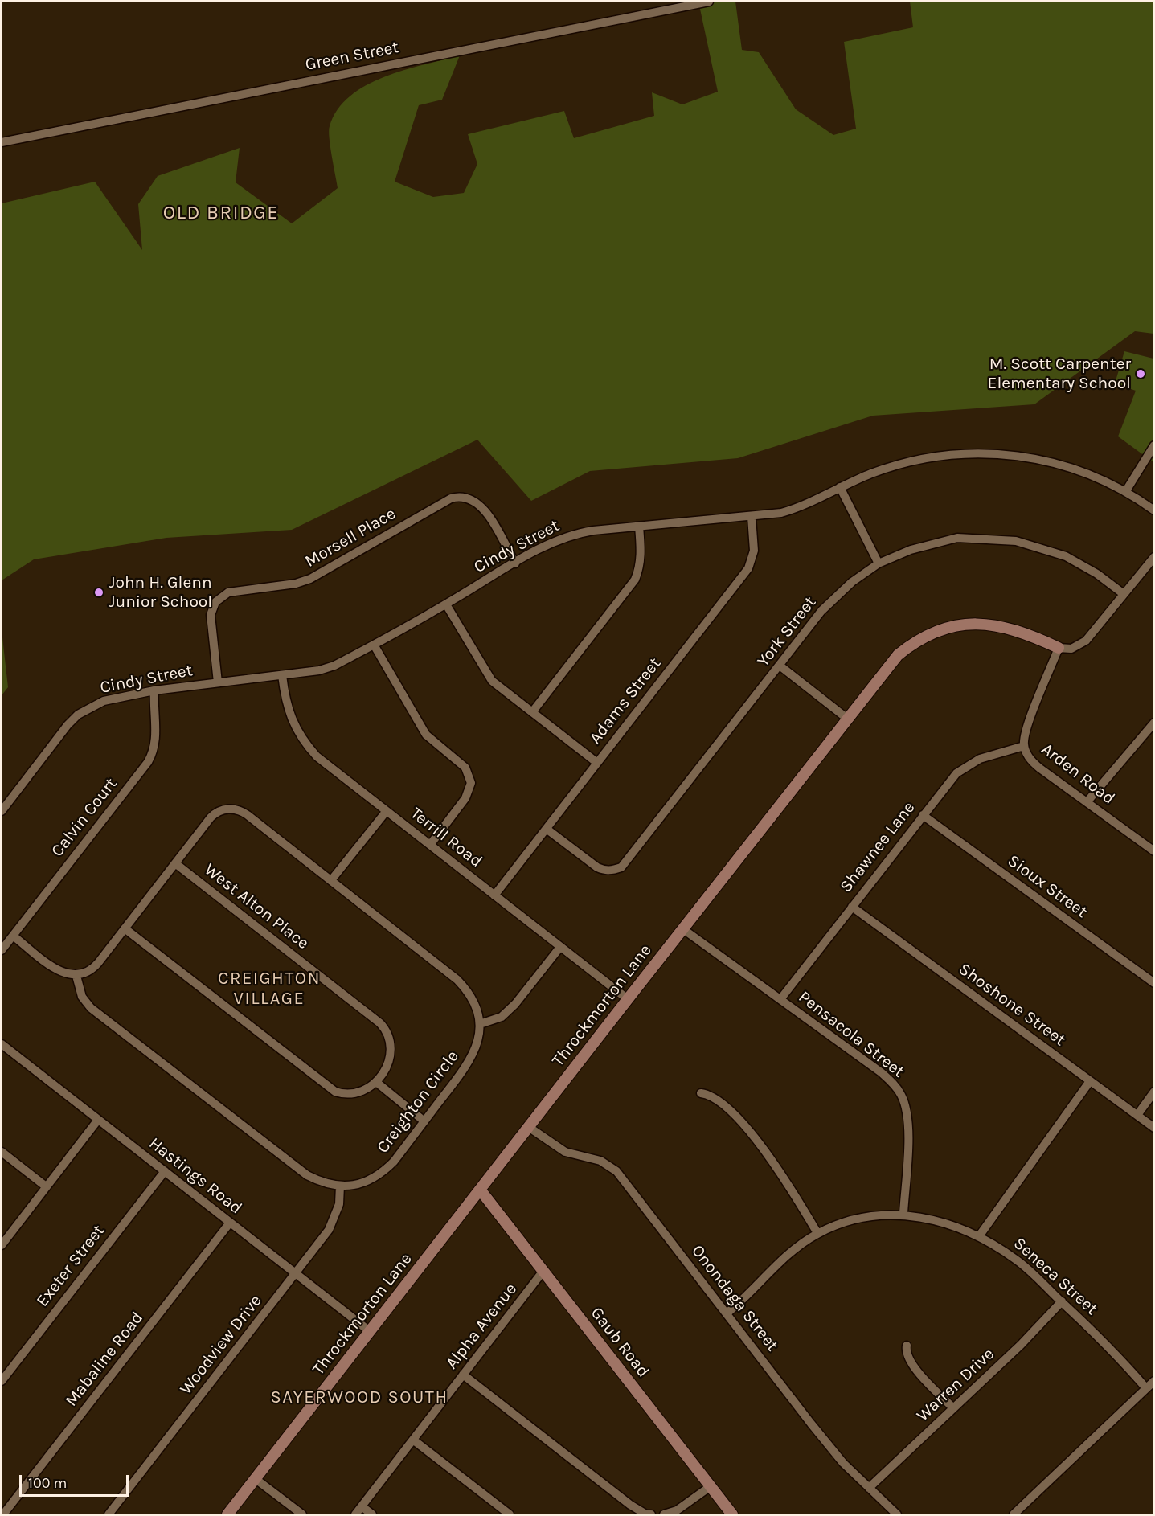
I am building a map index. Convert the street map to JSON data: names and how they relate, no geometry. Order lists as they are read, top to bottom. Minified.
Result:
{"streets":{"street":["Green Street","Morsell Place","Cindy Street","York Street","Adams Street","Arden Road","Calvin Court","Terrill Road","Shawnee Lane","Sioux Street","West Alton Place","Shoshone Street","Throckmorton Lane","Pensacola Street","Creighton Circle","Hastings Road","Exeter Street","Seneca Street","Onondaga Street","Alpha Avenue","Gaub Road","Woodview Drive","Mabaline Road","Warren Drive"]},"crossings":[["Morsell Place","Cindy Street"],["Cindy Street","Adams Street"],["Cindy Street","Calvin Court"],["Cindy Street","Terrill Road"],["York Street","Adams Street"],["Adams Street","Terrill Road"],["Arden Road","Shawnee Lane"],["Arden Road","Throckmorton Lane"],["Terrill Road","Throckmorton Lane"],["Shawnee Lane","Sioux Street"],["Shawnee Lane","Shoshone Street"],["Shawnee Lane","Pensacola Street"],["West Alton Place","Creighton Circle"],["Throckmorton Lane","Pensacola Street"],["Throckmorton Lane","Hastings Road"],["Throckmorton Lane","Onondaga Street"],["Throckmorton Lane","Gaub Road"],["Pensacola Street","Seneca Street"],["Creighton Circle","Woodview Drive"],["Hastings Road","Exeter Street"],["Hastings Road","Woodview Drive"],["Hastings Road","Mabaline Road"],["Seneca Street","Onondaga Street"],["Seneca Street","Warren Drive"],["Onondaga Street","Warren Drive"],["Alpha Avenue","Gaub Road"]],"districts":["OLD BRIDGE","CREIGHTON VILLAGE","SAYERWOOD SOUTH"],"places":["M. Scott Carpenter Elementary School","John H. Glenn Junior School"],"scale_bar":"100 m"}
